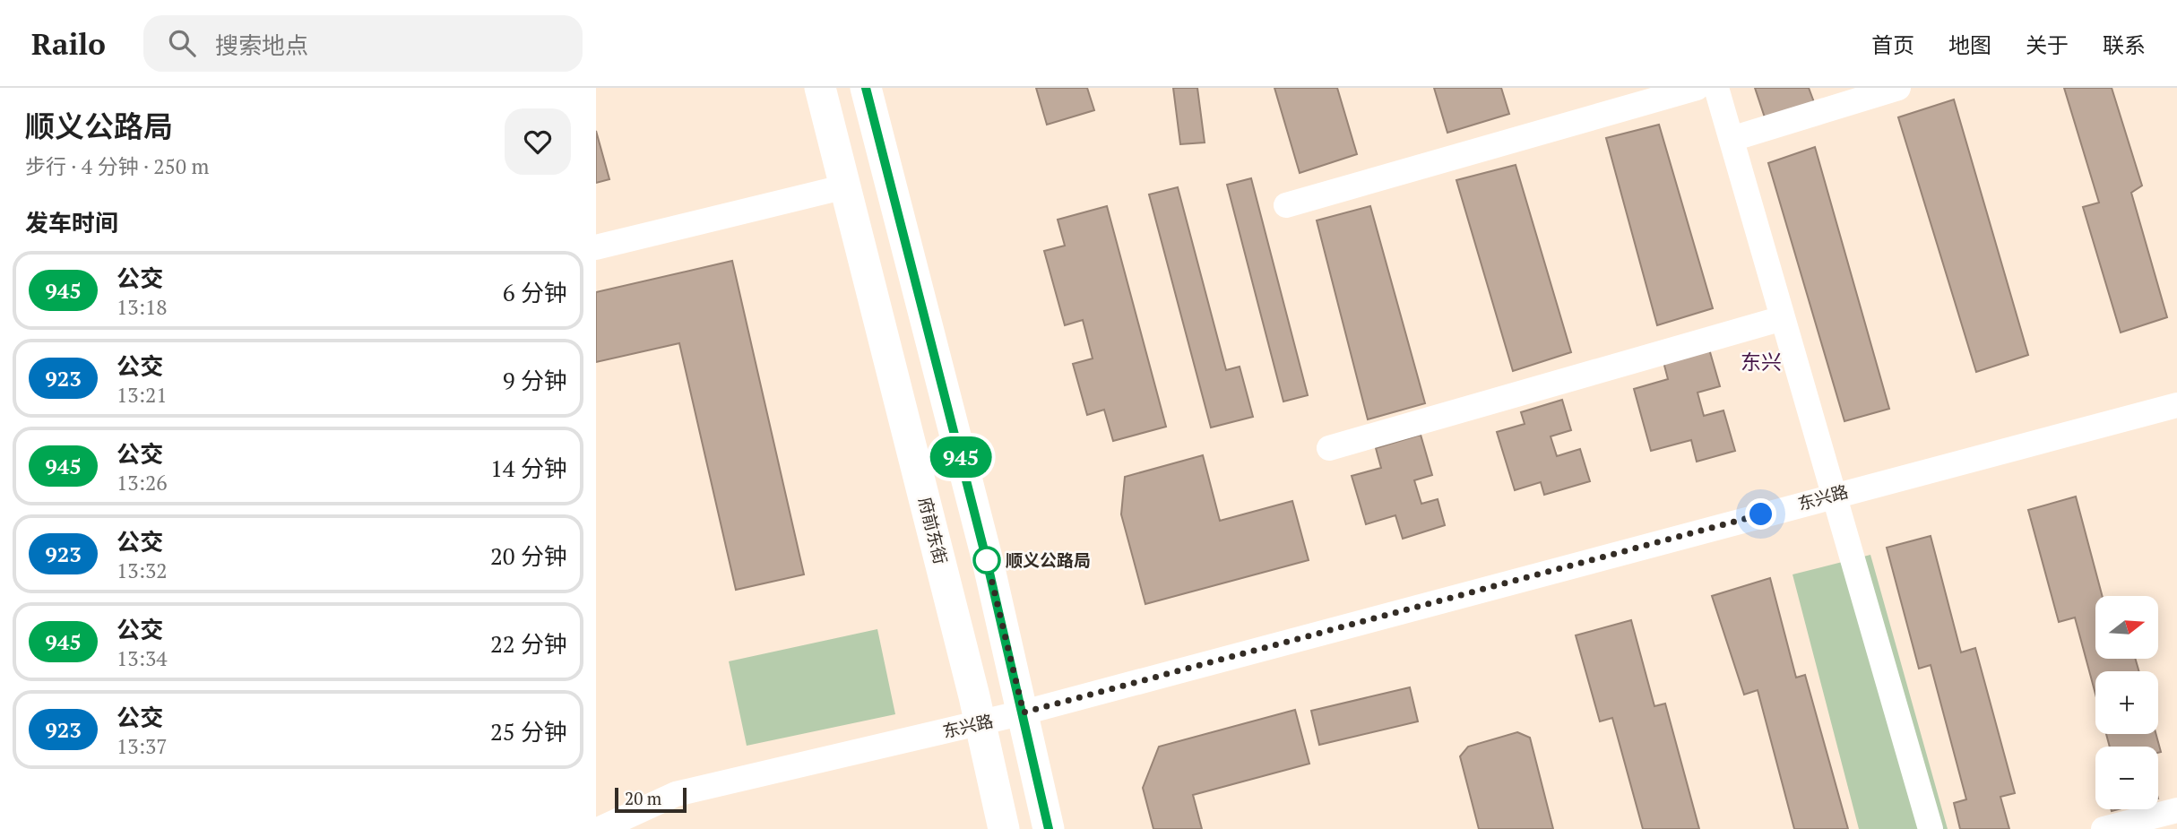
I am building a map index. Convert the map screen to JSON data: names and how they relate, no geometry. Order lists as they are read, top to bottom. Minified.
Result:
{"streets":{"main road":["府前东街"],"street":["东兴路"]},"crossings":[["东兴路","府前东街"]],"districts":["东兴"],"places":["顺义公路局"],"lines":["bus line 945"],"scale_bar":"20 m","north":"right","page":{"header":"Railo","search":"搜索地点","nav":["首页","地图","关于","联系"],"heading":[["顺义公路局","步行 · 4 分钟 · 250 m"],"发车时间"],"on_map":"945","list":[{"mark":"945","name":"公交","note":"13:18","value":"6 分钟"},{"mark":"923","name":"公交","note":"13:21","value":"9 分钟"},{"mark":"945","name":"公交","note":"13:26","value":"14 分钟"},{"mark":"923","name":"公交","note":"13:32","value":"20 分钟"},{"mark":"945","name":"公交","note":"13:34","value":"22 分钟"},{"mark":"923","name":"公交","note":"13:37","value":"25 分钟"}],"map_buttons":["+","−"],"scale":"20 m"}}
